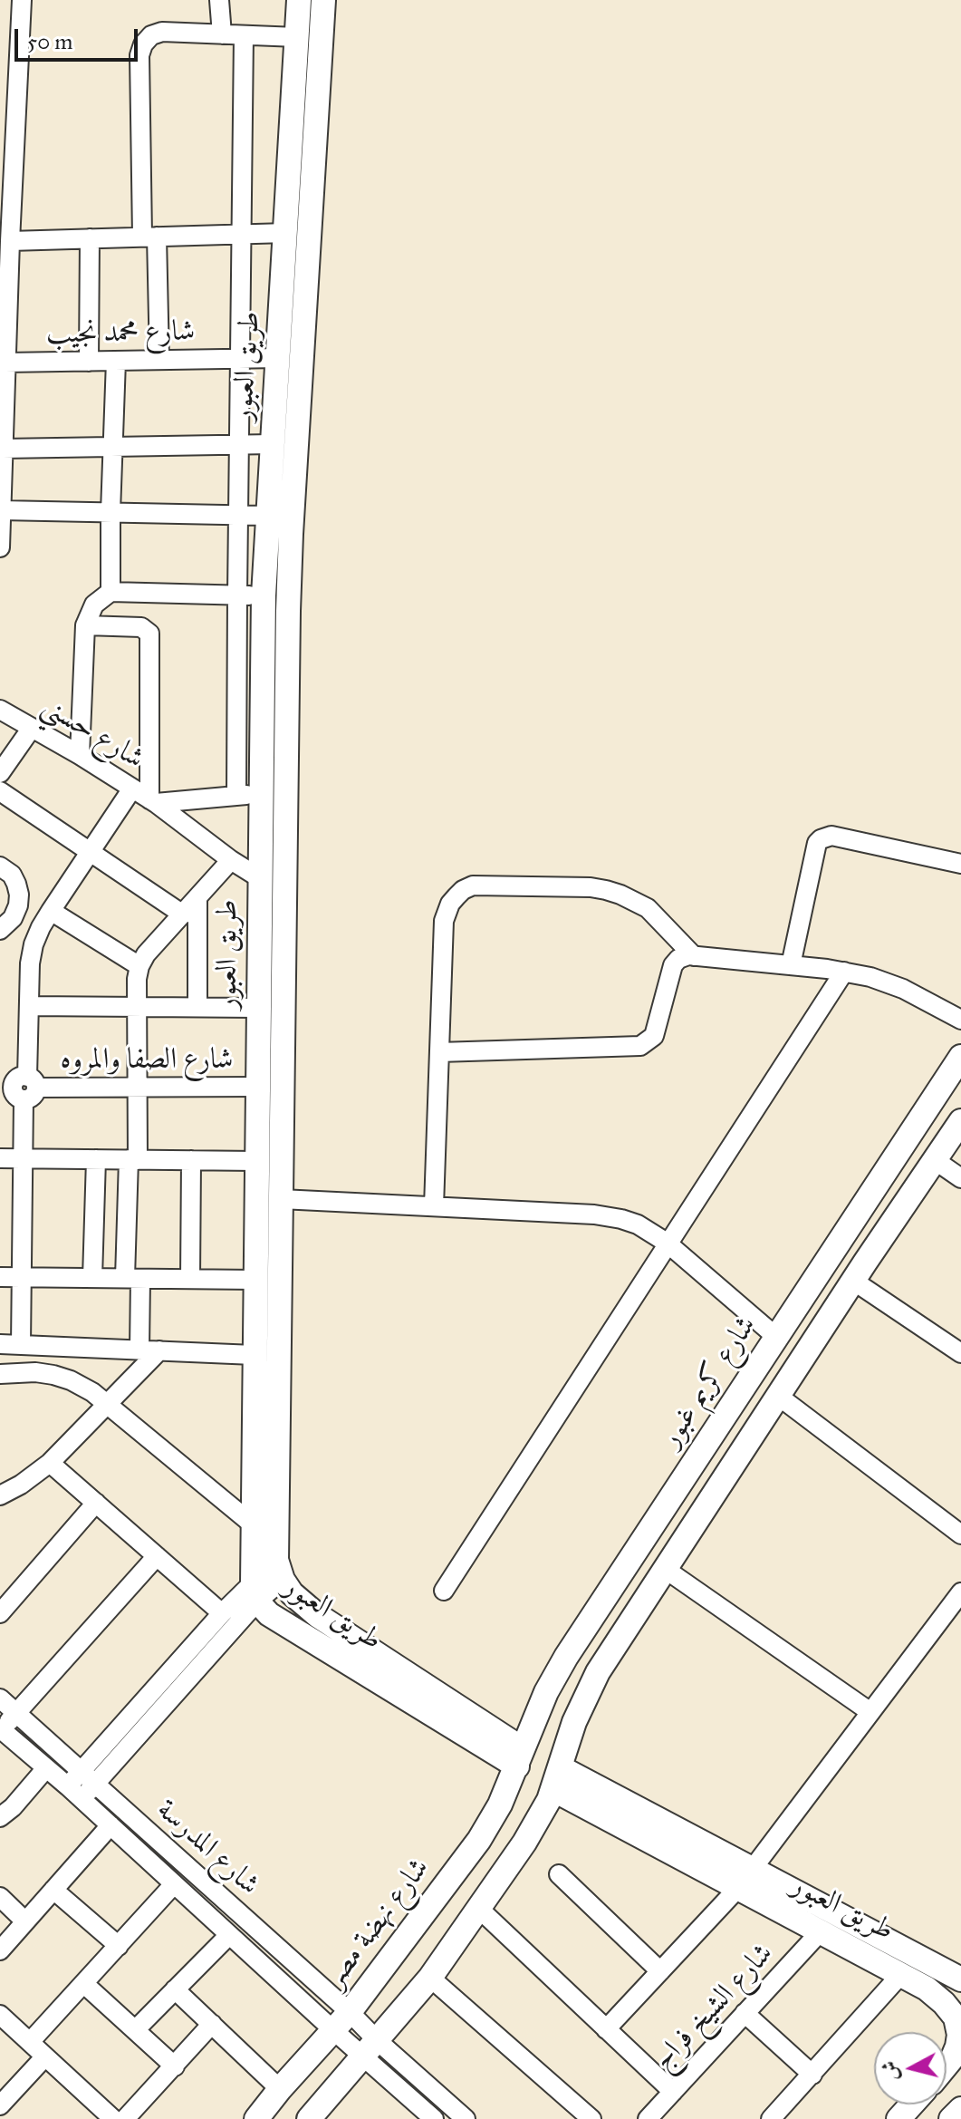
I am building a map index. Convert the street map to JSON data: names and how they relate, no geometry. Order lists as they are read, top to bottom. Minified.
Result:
{"streets":{"street":["شارع محمد نجيب","طريق العبور","شارع حسني","شارع الصفا والمروه","شارع كريم غبور","شارع المدرسة","شارع نهضة مصر","شارع الشيخ فراج"]},"crossings":[["شارع محمد نجيب","طريق العبور"],["طريق العبور","شارع حسني"],["طريق العبور","شارع الصفا والمروه"],["طريق العبور","شارع كريم غبور"],["طريق العبور","شارع نهضة مصر"],["طريق العبور","شارع الشيخ فراج"],["شارع كريم غبور","شارع نهضة مصر"],["شارع المدرسة","شارع نهضة مصر"]],"scale_bar":"50 m","north":"left"}
